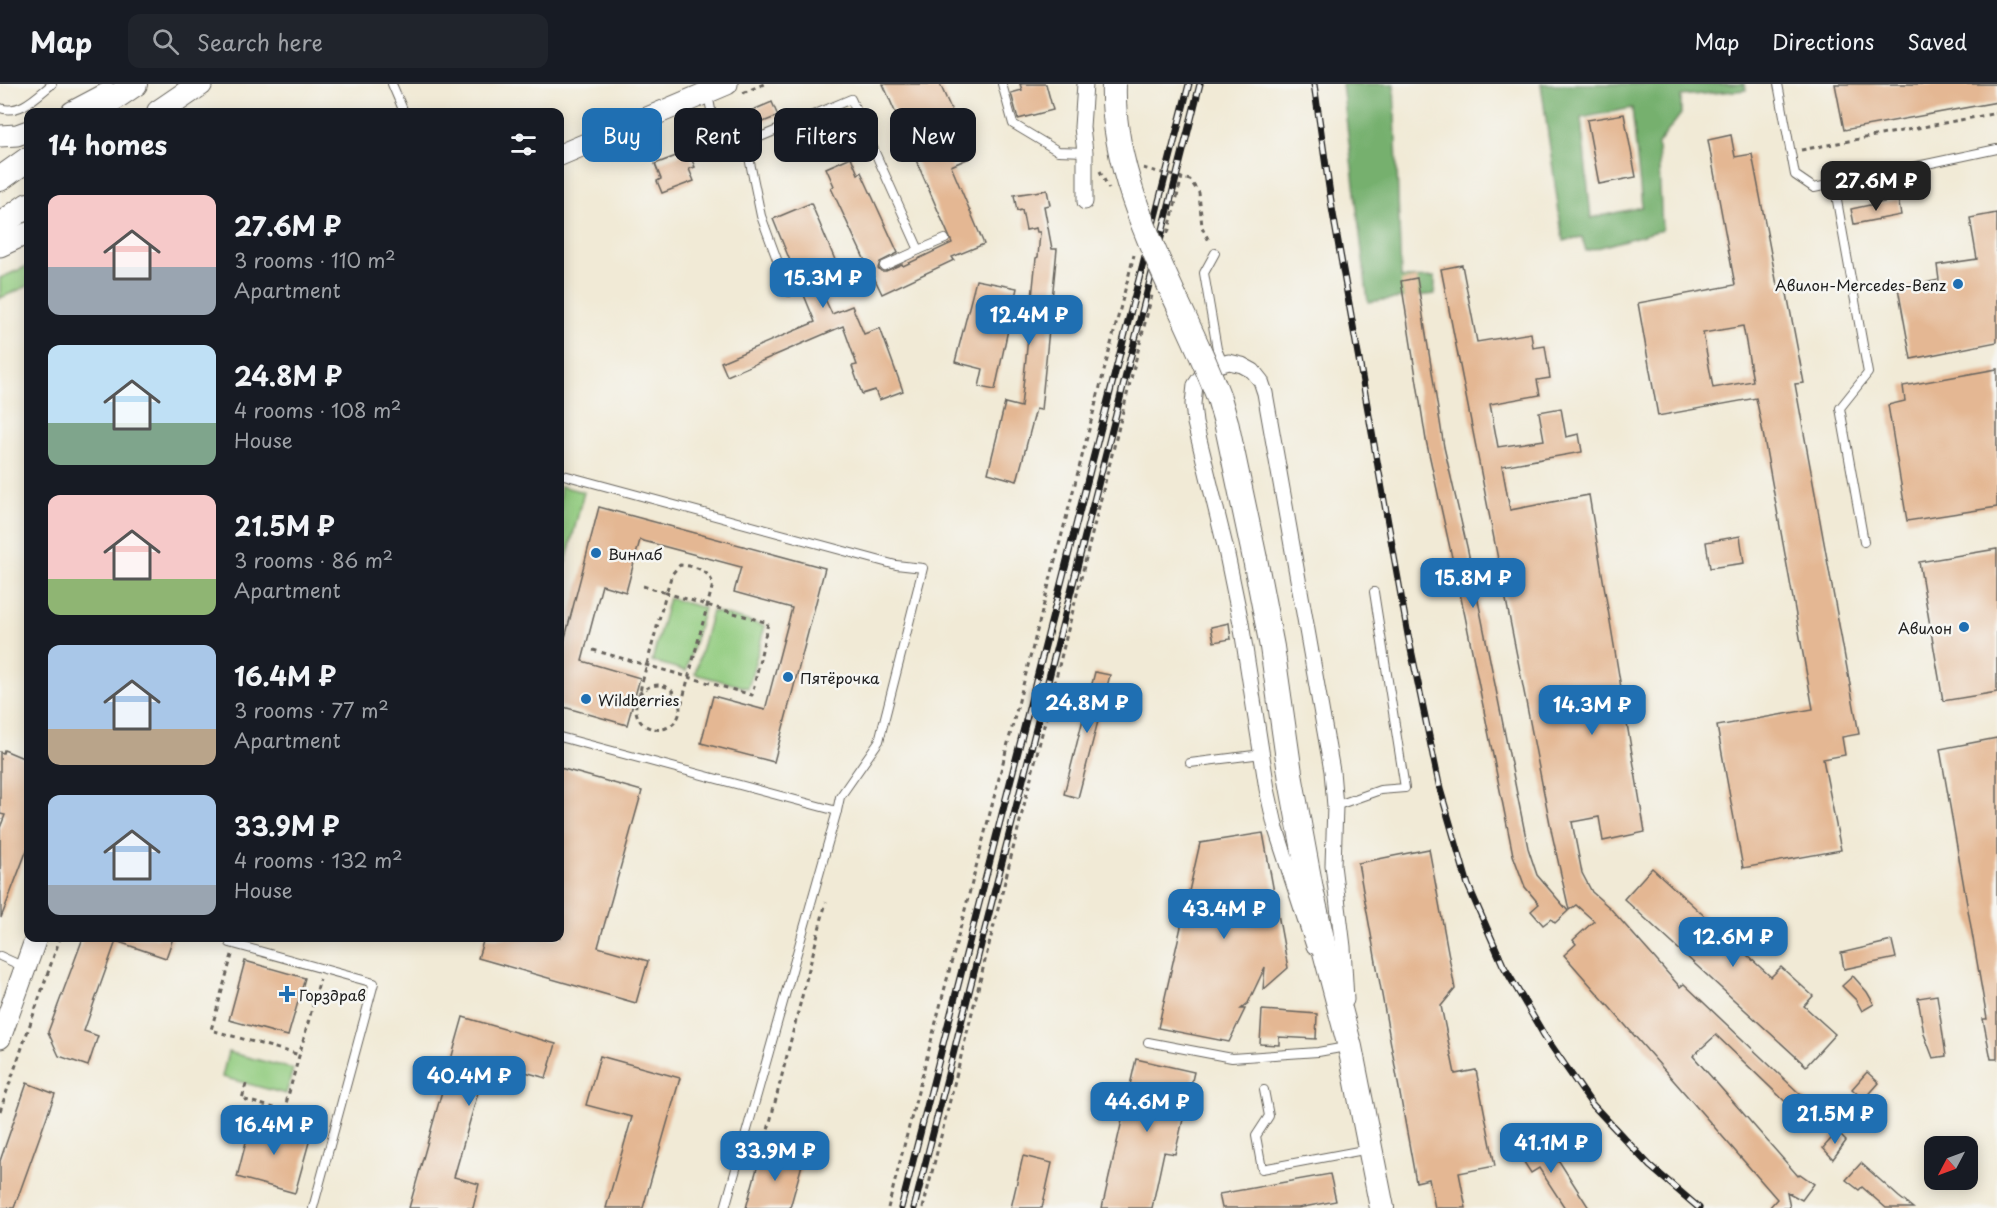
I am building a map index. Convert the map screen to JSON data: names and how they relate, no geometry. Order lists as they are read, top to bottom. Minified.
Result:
{"places":{"other":["Авилон-Mercedes-Benz","Винлаб","Авилон","Пятёрочка","Wildberries"],"health":["Горздрав"]},"north":"bottom left","page":{"header":"Map","search":"Search here","nav":["Map","Directions","Saved"],"chip":["Buy","Rent","Filters","New"],"heading":"14 homes","price":["27.6M ₽","15.3M ₽","12.4M ₽","15.8M ₽","24.8M ₽","14.3M ₽","43.4M ₽","12.6M ₽","40.4M ₽","44.6M ₽","21.5M ₽","16.4M ₽","41.1M ₽","33.9M ₽"],"list":[{"name":"27.6M ₽","note":"3 rooms · 110 m² · Apartment"},{"name":"24.8M ₽","note":"4 rooms · 108 m² · House"},{"name":"21.5M ₽","note":"3 rooms · 86 m² · Apartment"},{"name":"16.4M ₽","note":"3 rooms · 77 m² · Apartment"},{"name":"33.9M ₽","note":"4 rooms · 132 m² · House"}]}}
